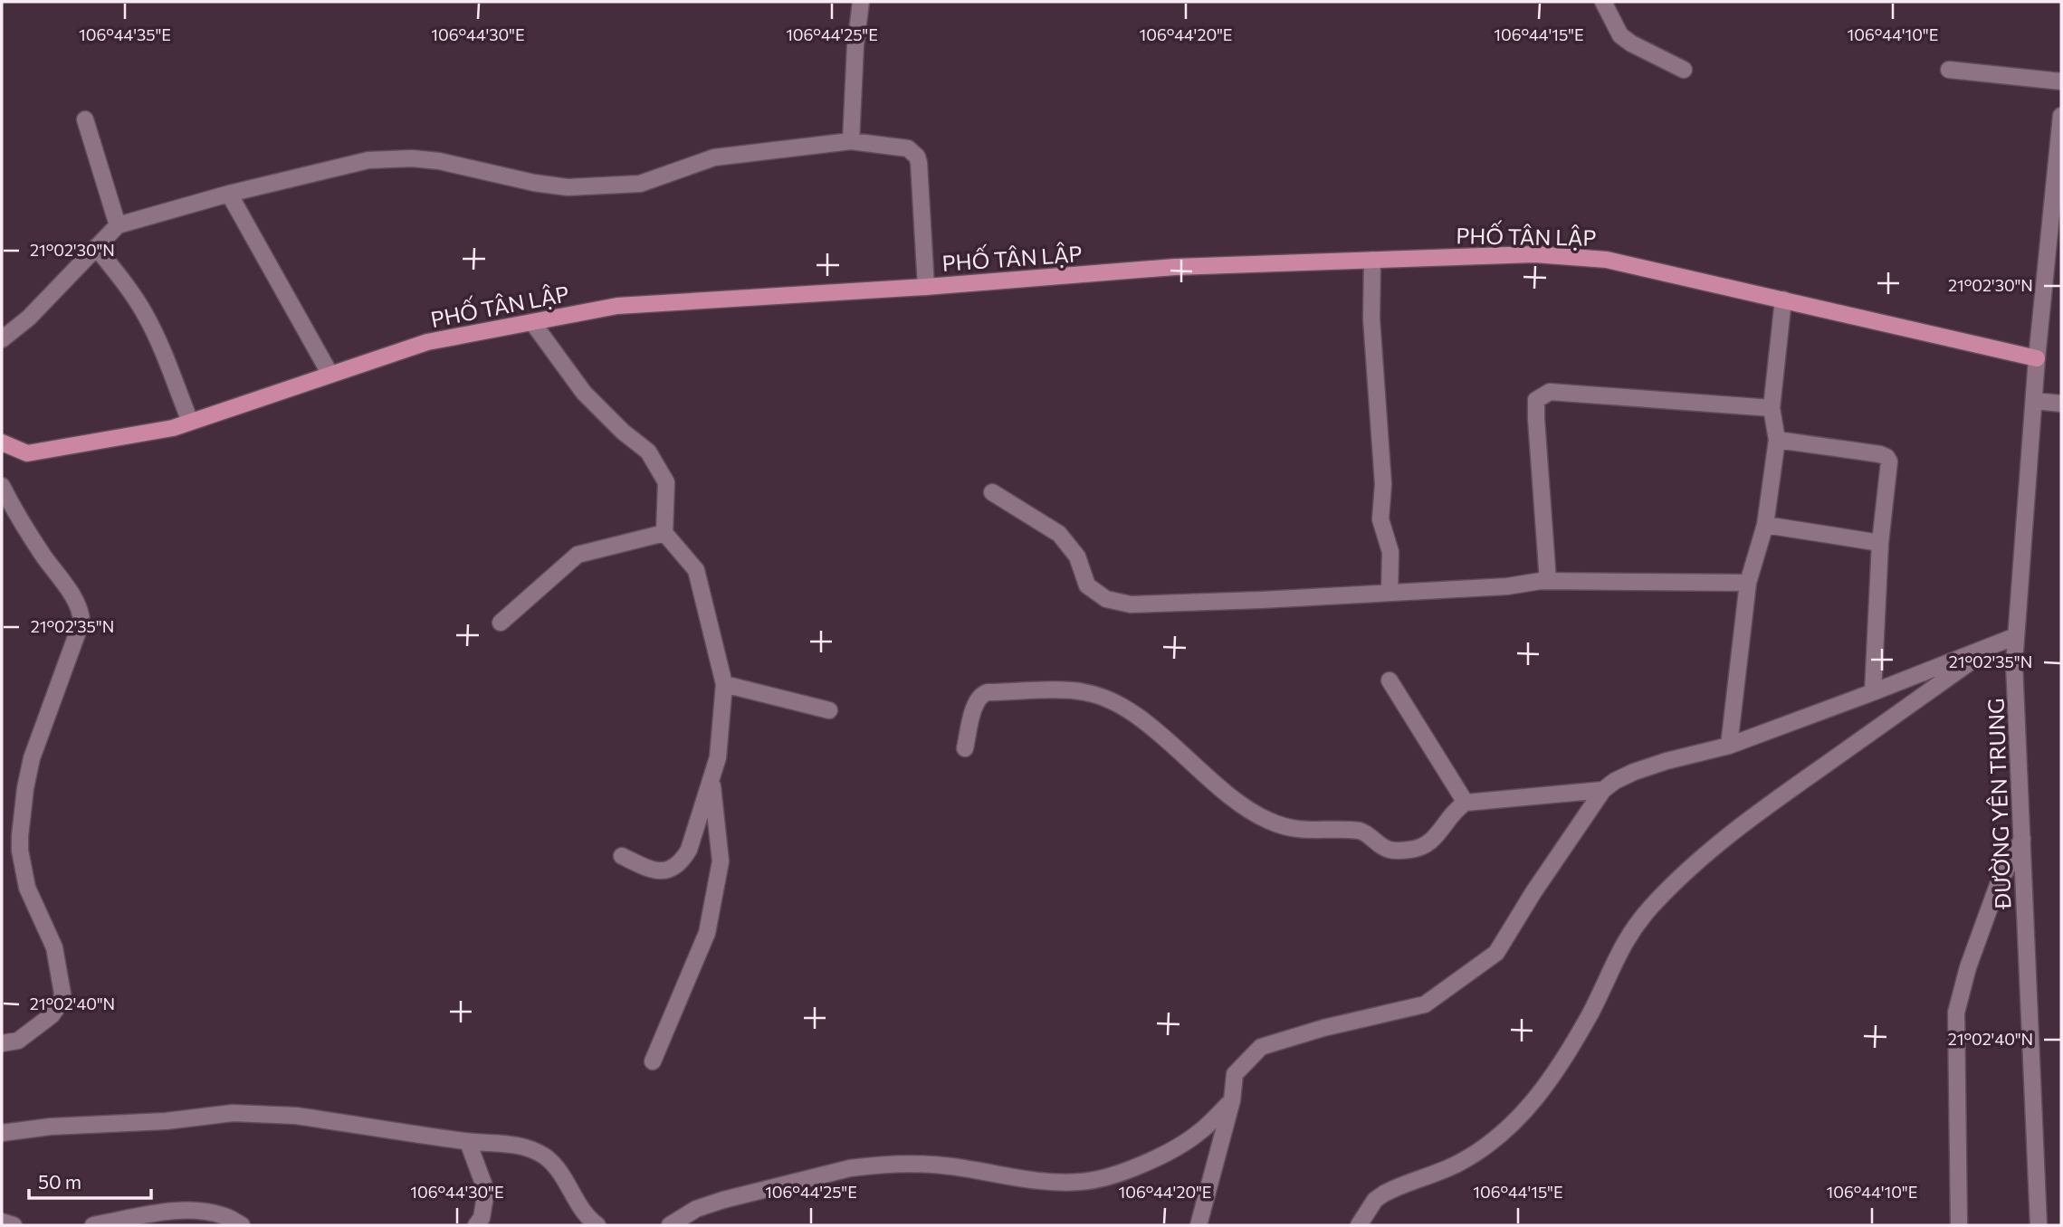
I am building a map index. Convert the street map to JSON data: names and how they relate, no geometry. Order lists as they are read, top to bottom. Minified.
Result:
{"streets":{"main road":["PHỐ TÂN LẬP"],"street":["ĐƯỜNG YÊN TRUNG"]},"crossings":[["PHỐ TÂN LẬP","ĐƯỜNG YÊN TRUNG"]],"scale_bar":"50 m","coordinates":["106°44'35\"E","106°44'30\"E","106°44'25\"E","106°44'20\"E","106°44'15\"E","106°44'10\"E","21°02'30\"N","21°02'35\"N","21°02'40\"N"]}
